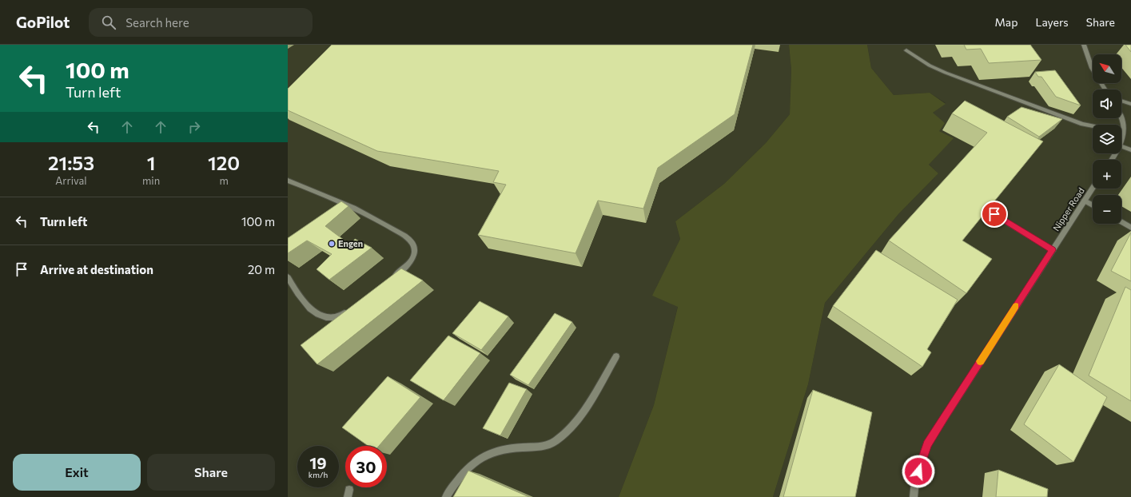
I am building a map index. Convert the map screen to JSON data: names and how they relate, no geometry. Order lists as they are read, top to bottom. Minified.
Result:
{"streets":{"street":["Nipper Road"]},"places":["Engen"],"north":"top left","page":{"header":"GoPilot","search":"Search here","nav":["Map","Layers","Share"],"turn":["100 m","Turn left"],"map_buttons":["+","−"],"eta":["21:53","Arrival","1","min","120","m"],"list":[{"name":"Turn left","value":"100 m"},{"name":"Arrive at destination","value":"20 m"}],"speed":"19 km/h","limit":"30","buttons":["Exit","Share"]}}
